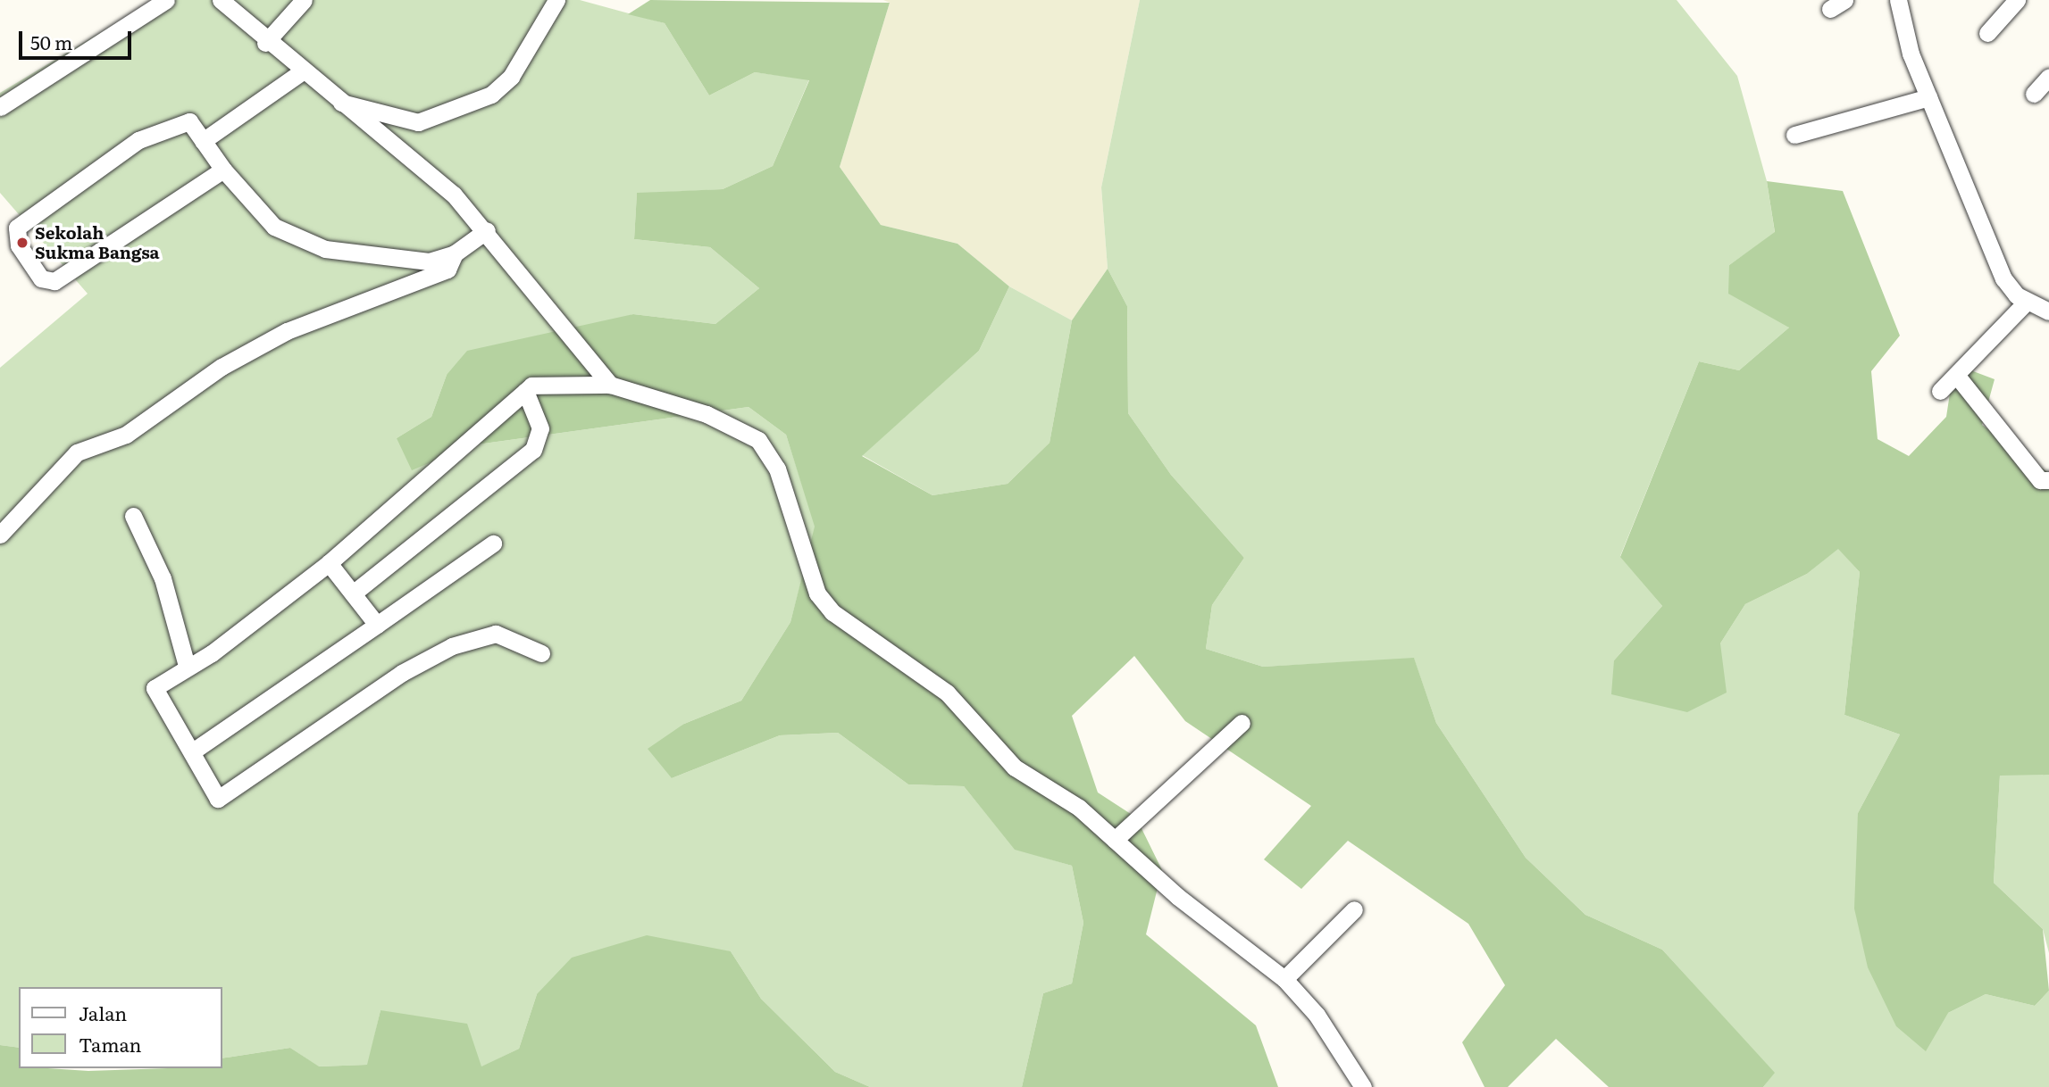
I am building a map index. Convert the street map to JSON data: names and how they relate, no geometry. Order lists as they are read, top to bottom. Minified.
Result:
{"places":["Sekolah Sukma Bangsa"],"legend":["Jalan","Taman"],"scale_bar":"50 m"}
